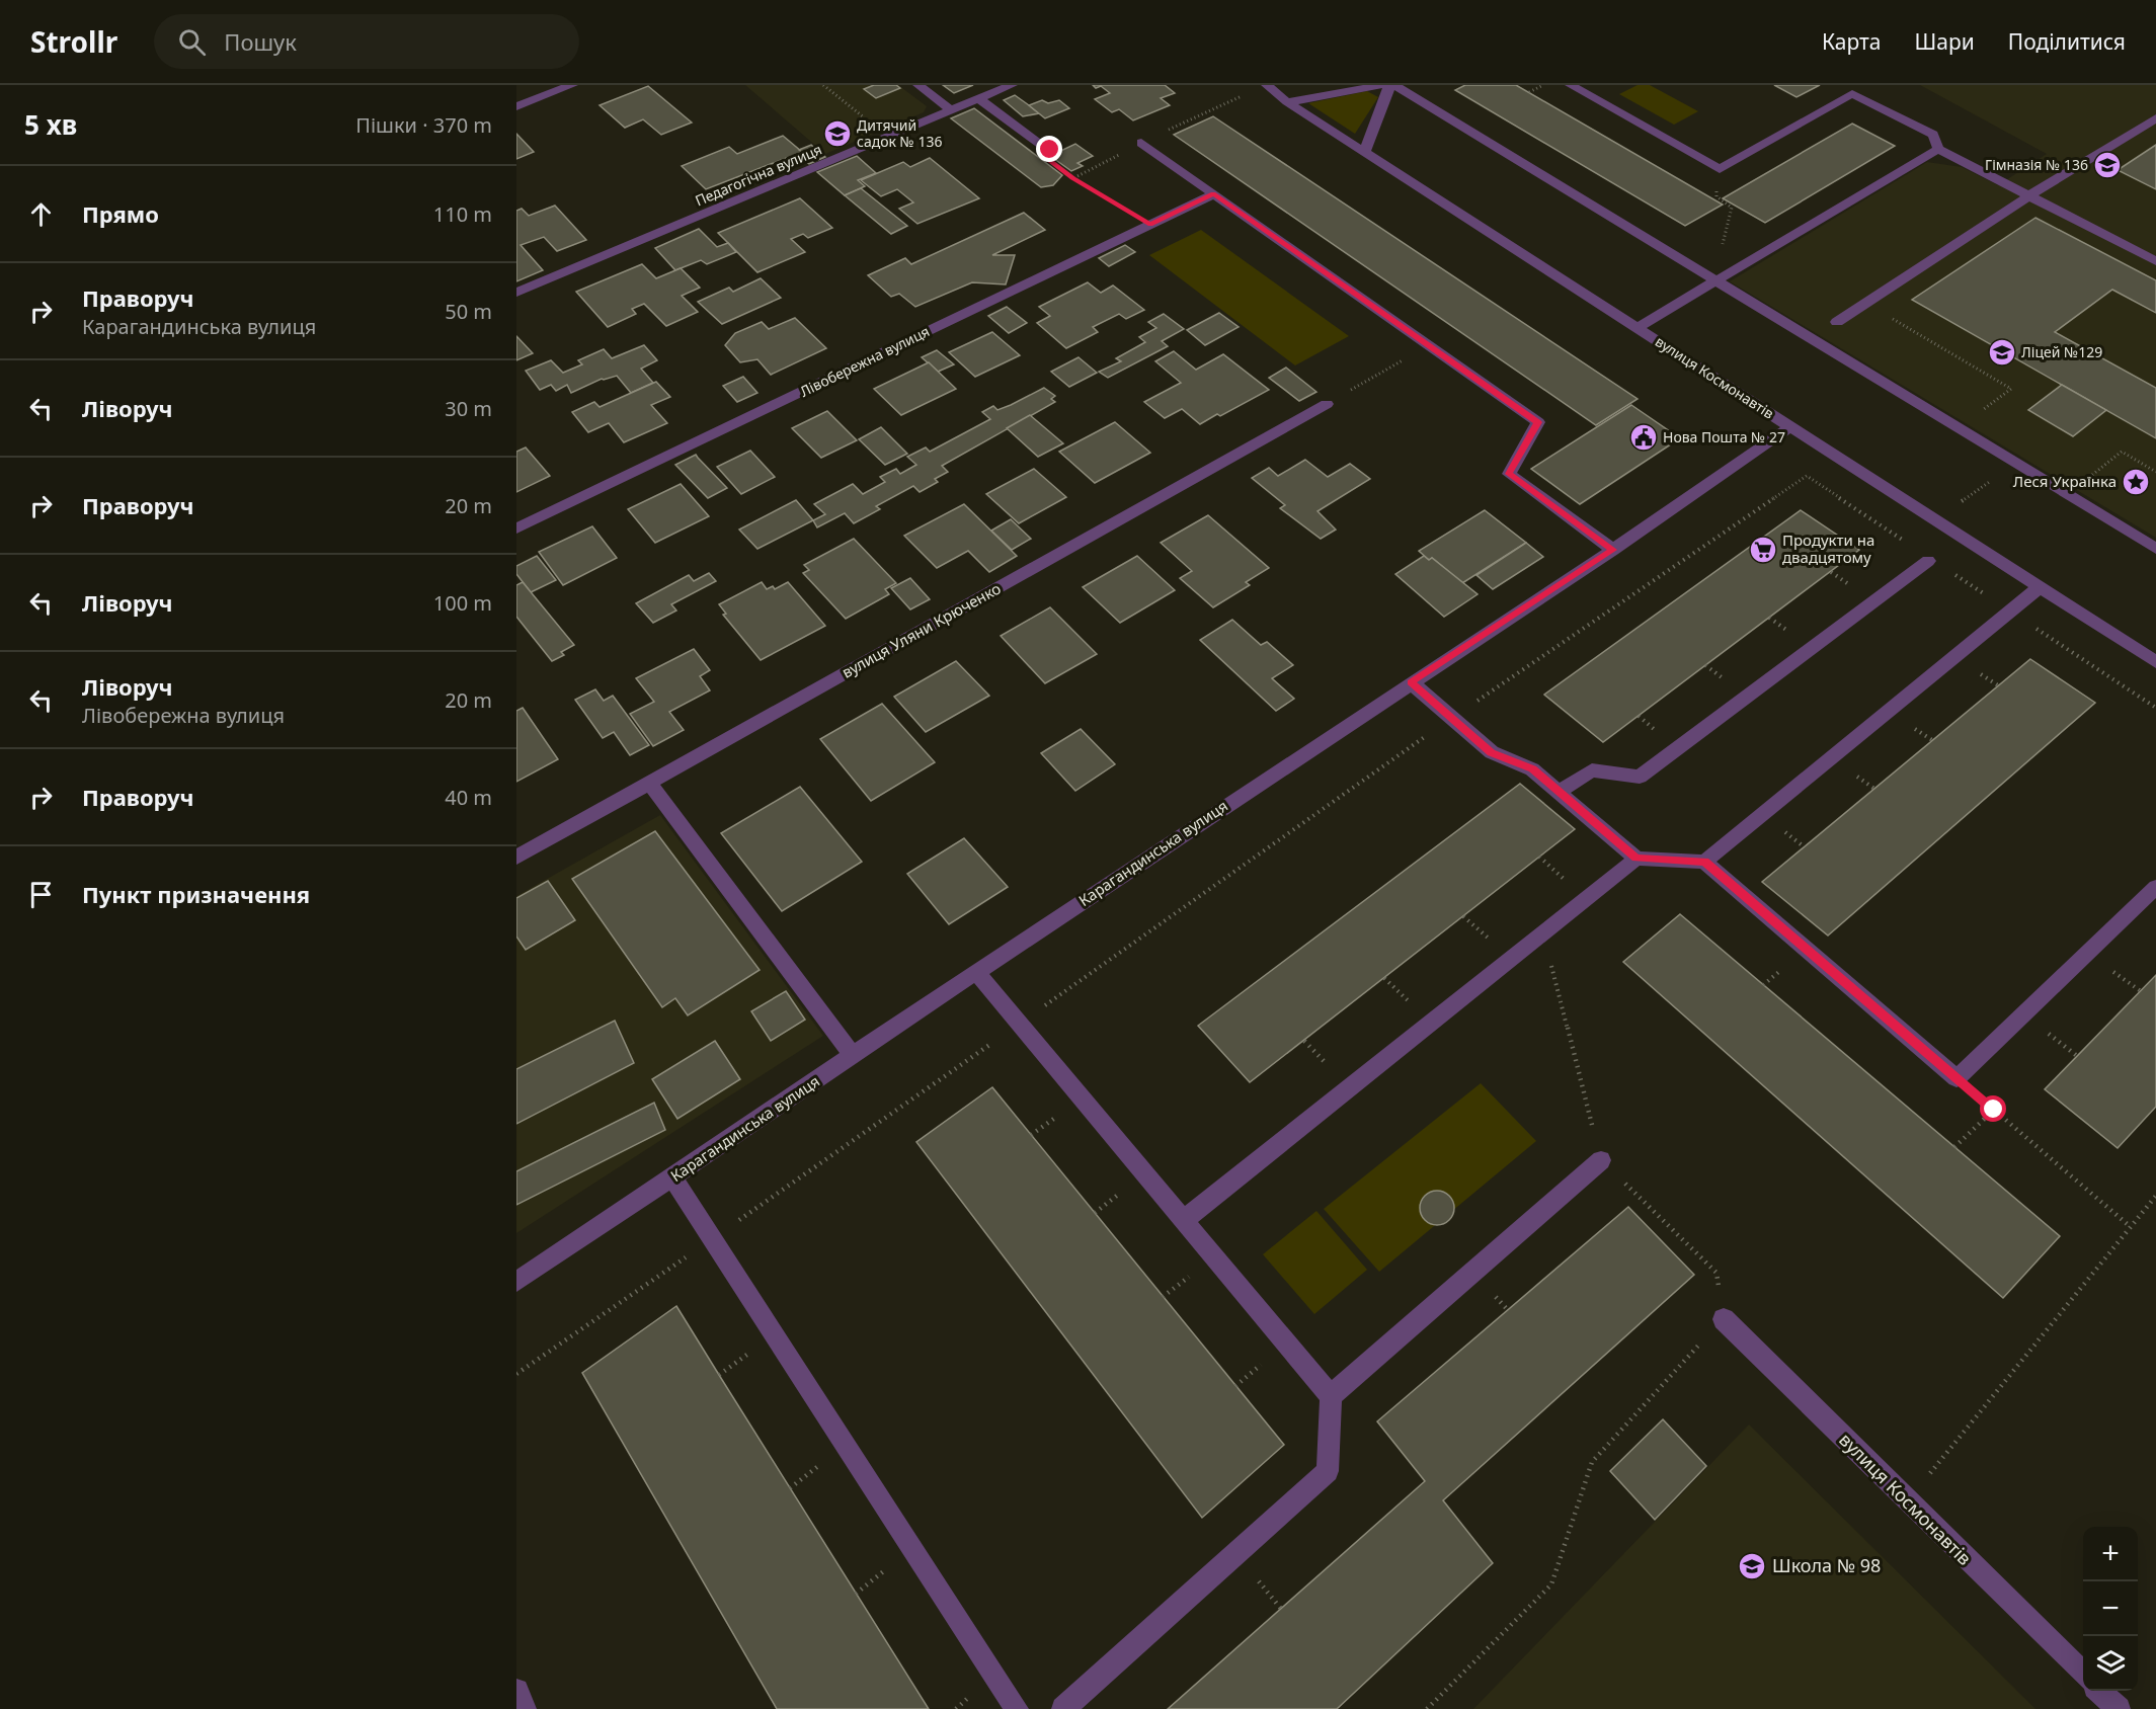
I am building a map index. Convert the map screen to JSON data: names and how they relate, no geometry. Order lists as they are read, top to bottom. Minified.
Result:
{"streets":{"street":["Педагогічна вулиця","Лівобережна вулиця","вулиця Космонавтів","вулиця Уляни Крюченко","Карагандинська вулиця"]},"crossings":[["вулиця Космонавтів","Карагандинська вулиця"]],"places":{"school or university":["Дитячий садок № 136","Гімназія № 136","Ліцей №129","Школа № 98"],"public building":["Нова Пошта № 27"],"place":["Леся Українка"],"supermarket":["Продукти на двадцятому"]},"page":{"header":"Strollr","search":"Пошук","nav":["Карта","Шари","Поділитися"],"heading":["5 хв","Пішки · 370 m"],"list":[["Прямо","110 m"],["Праворуч","Карагандинська вулиця","50 m"],["Ліворуч","30 m"],["Праворуч","20 m"],["Ліворуч","100 m"],["Ліворуч","Лівобережна вулиця","20 m"],["Праворуч","40 m"],"Пункт призначення"],"map_buttons":["+","−"]}}
